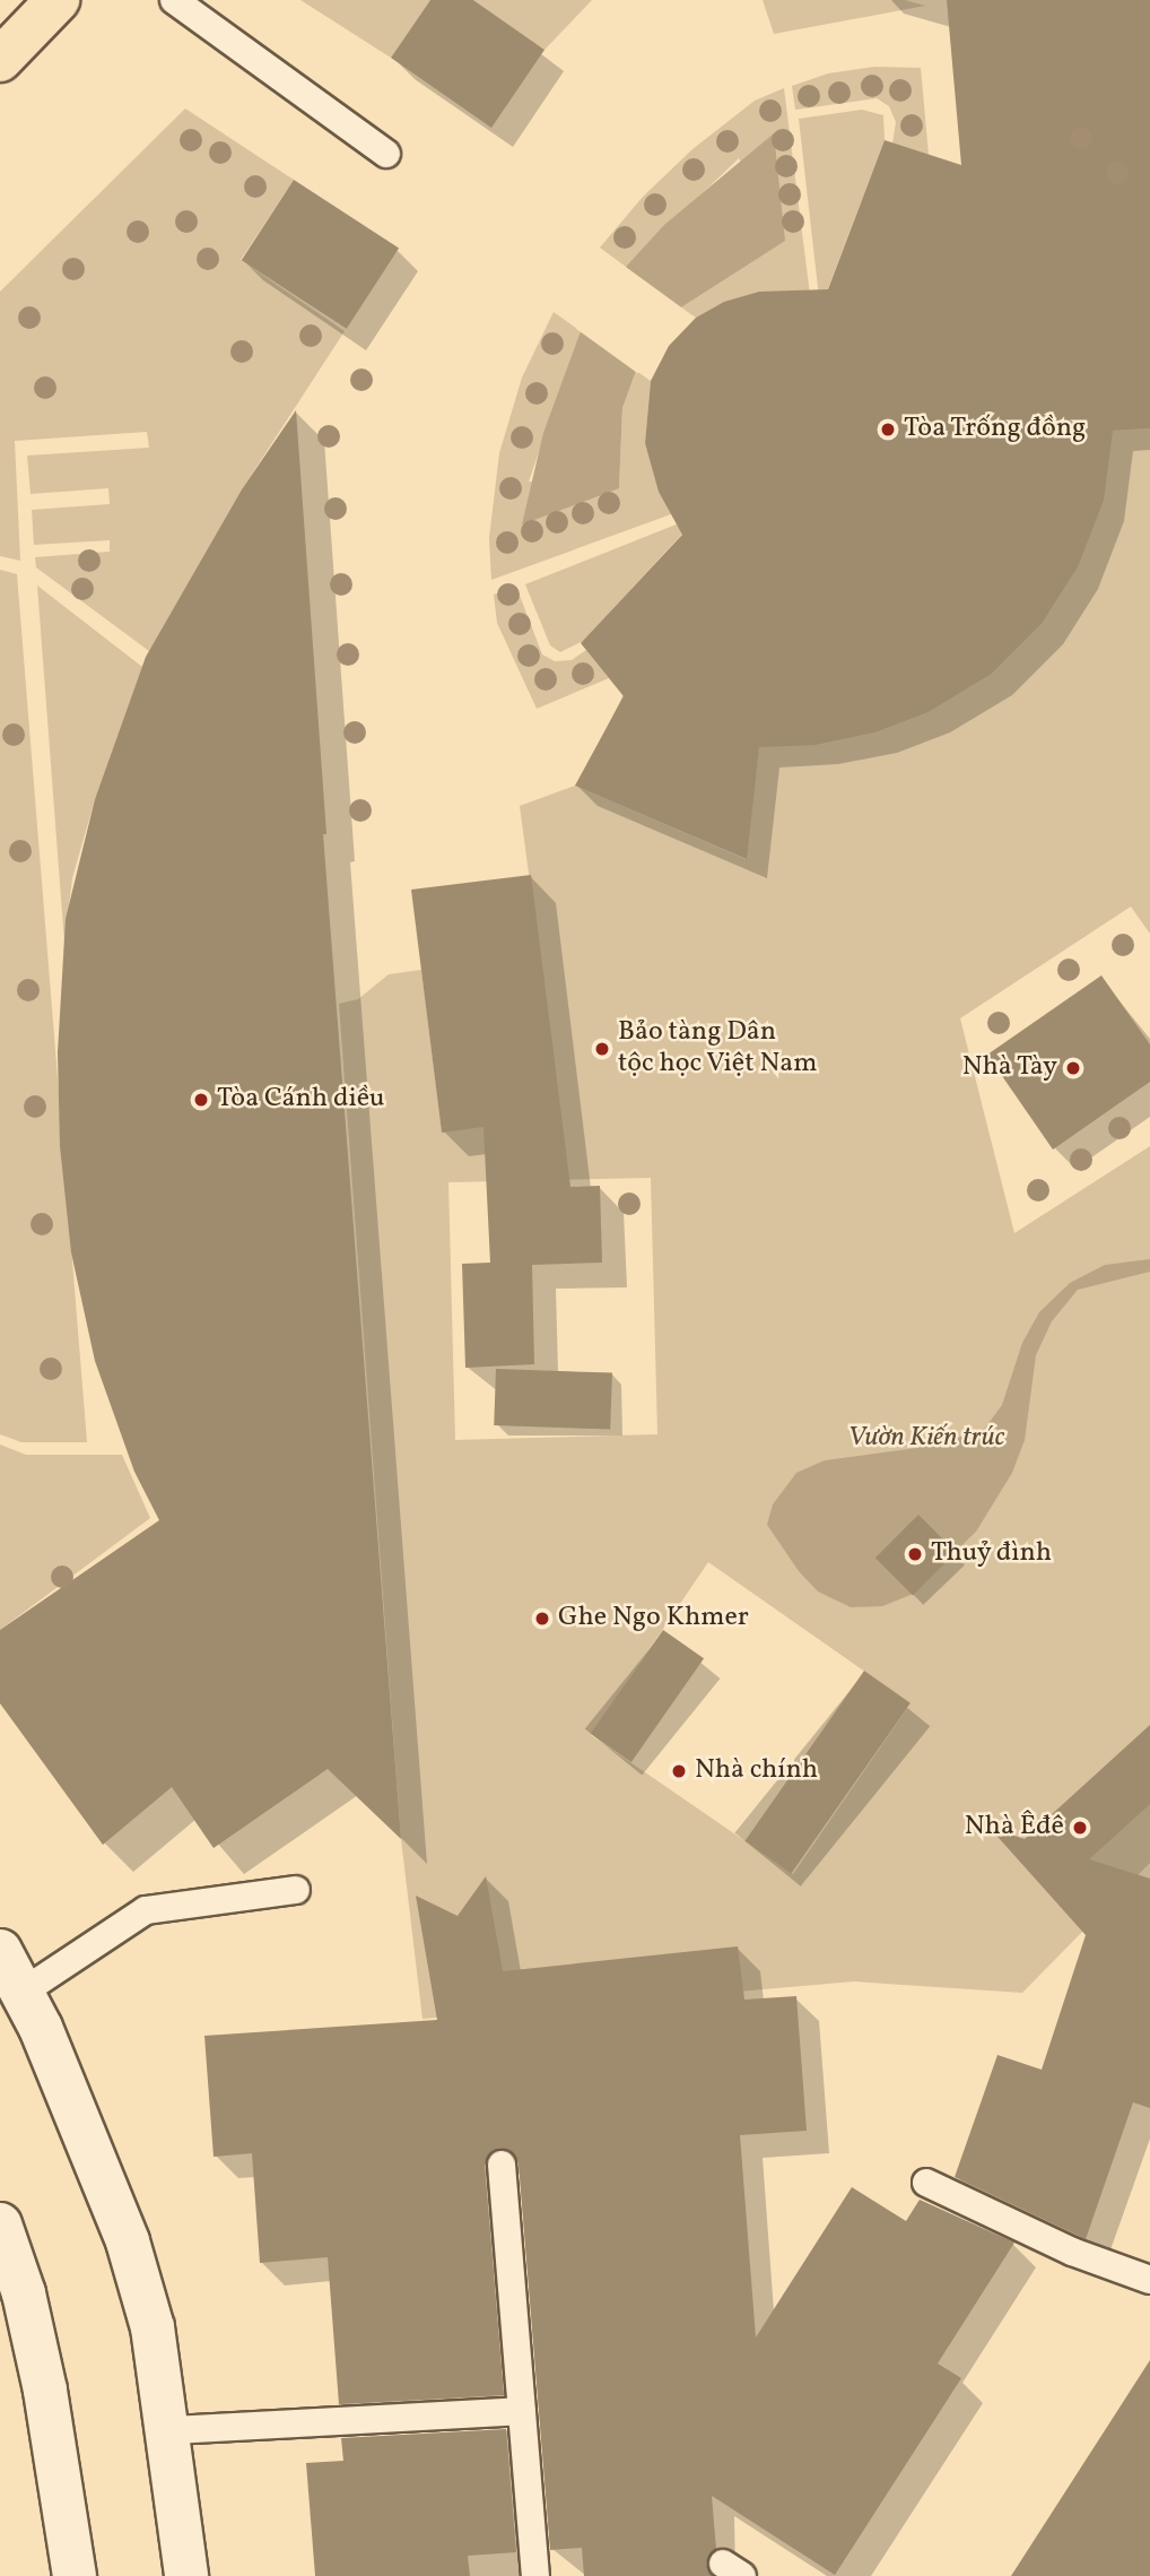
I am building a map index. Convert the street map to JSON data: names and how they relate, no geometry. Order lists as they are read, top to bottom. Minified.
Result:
{"parks":["Vườn Kiến trúc"],"places":["Tòa Trống đồng","Bảo tàng Dân tộc học Việt Nam","Nhà Tày","Tòa Cánh diều","Thuỷ đình","Ghe Ngo Khmer","Nhà chính","Nhà Êđê"]}
